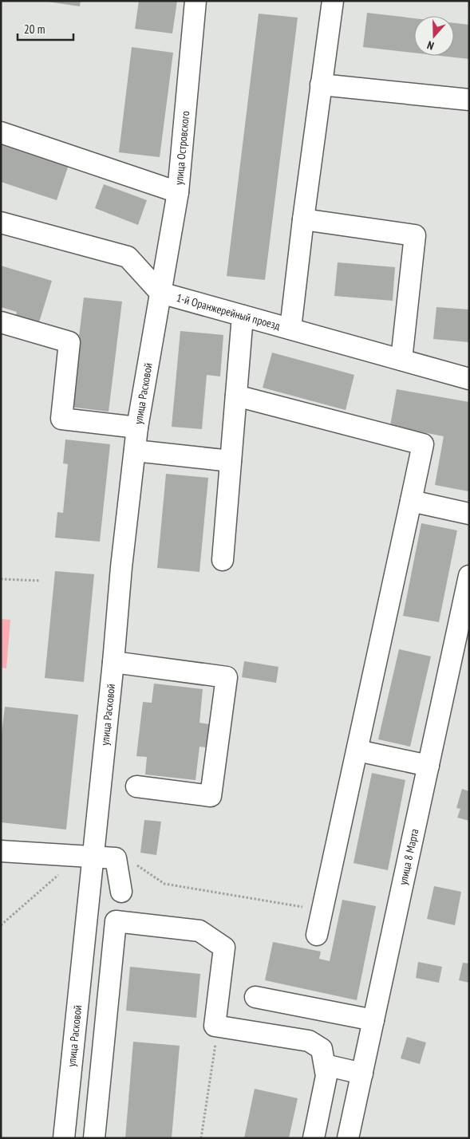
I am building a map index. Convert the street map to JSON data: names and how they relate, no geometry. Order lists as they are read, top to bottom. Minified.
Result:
{"streets":{"street":["улица Островского","1-й Оранжерейный проезд","улица Расковой","улица 8 Марта"]},"crossings":[["улица Островского","1-й Оранжерейный проезд"],["улица Островского","улица Расковой"],["1-й Оранжерейный проезд","улица Расковой"]],"scale_bar":"20 m","north":"bottom"}
